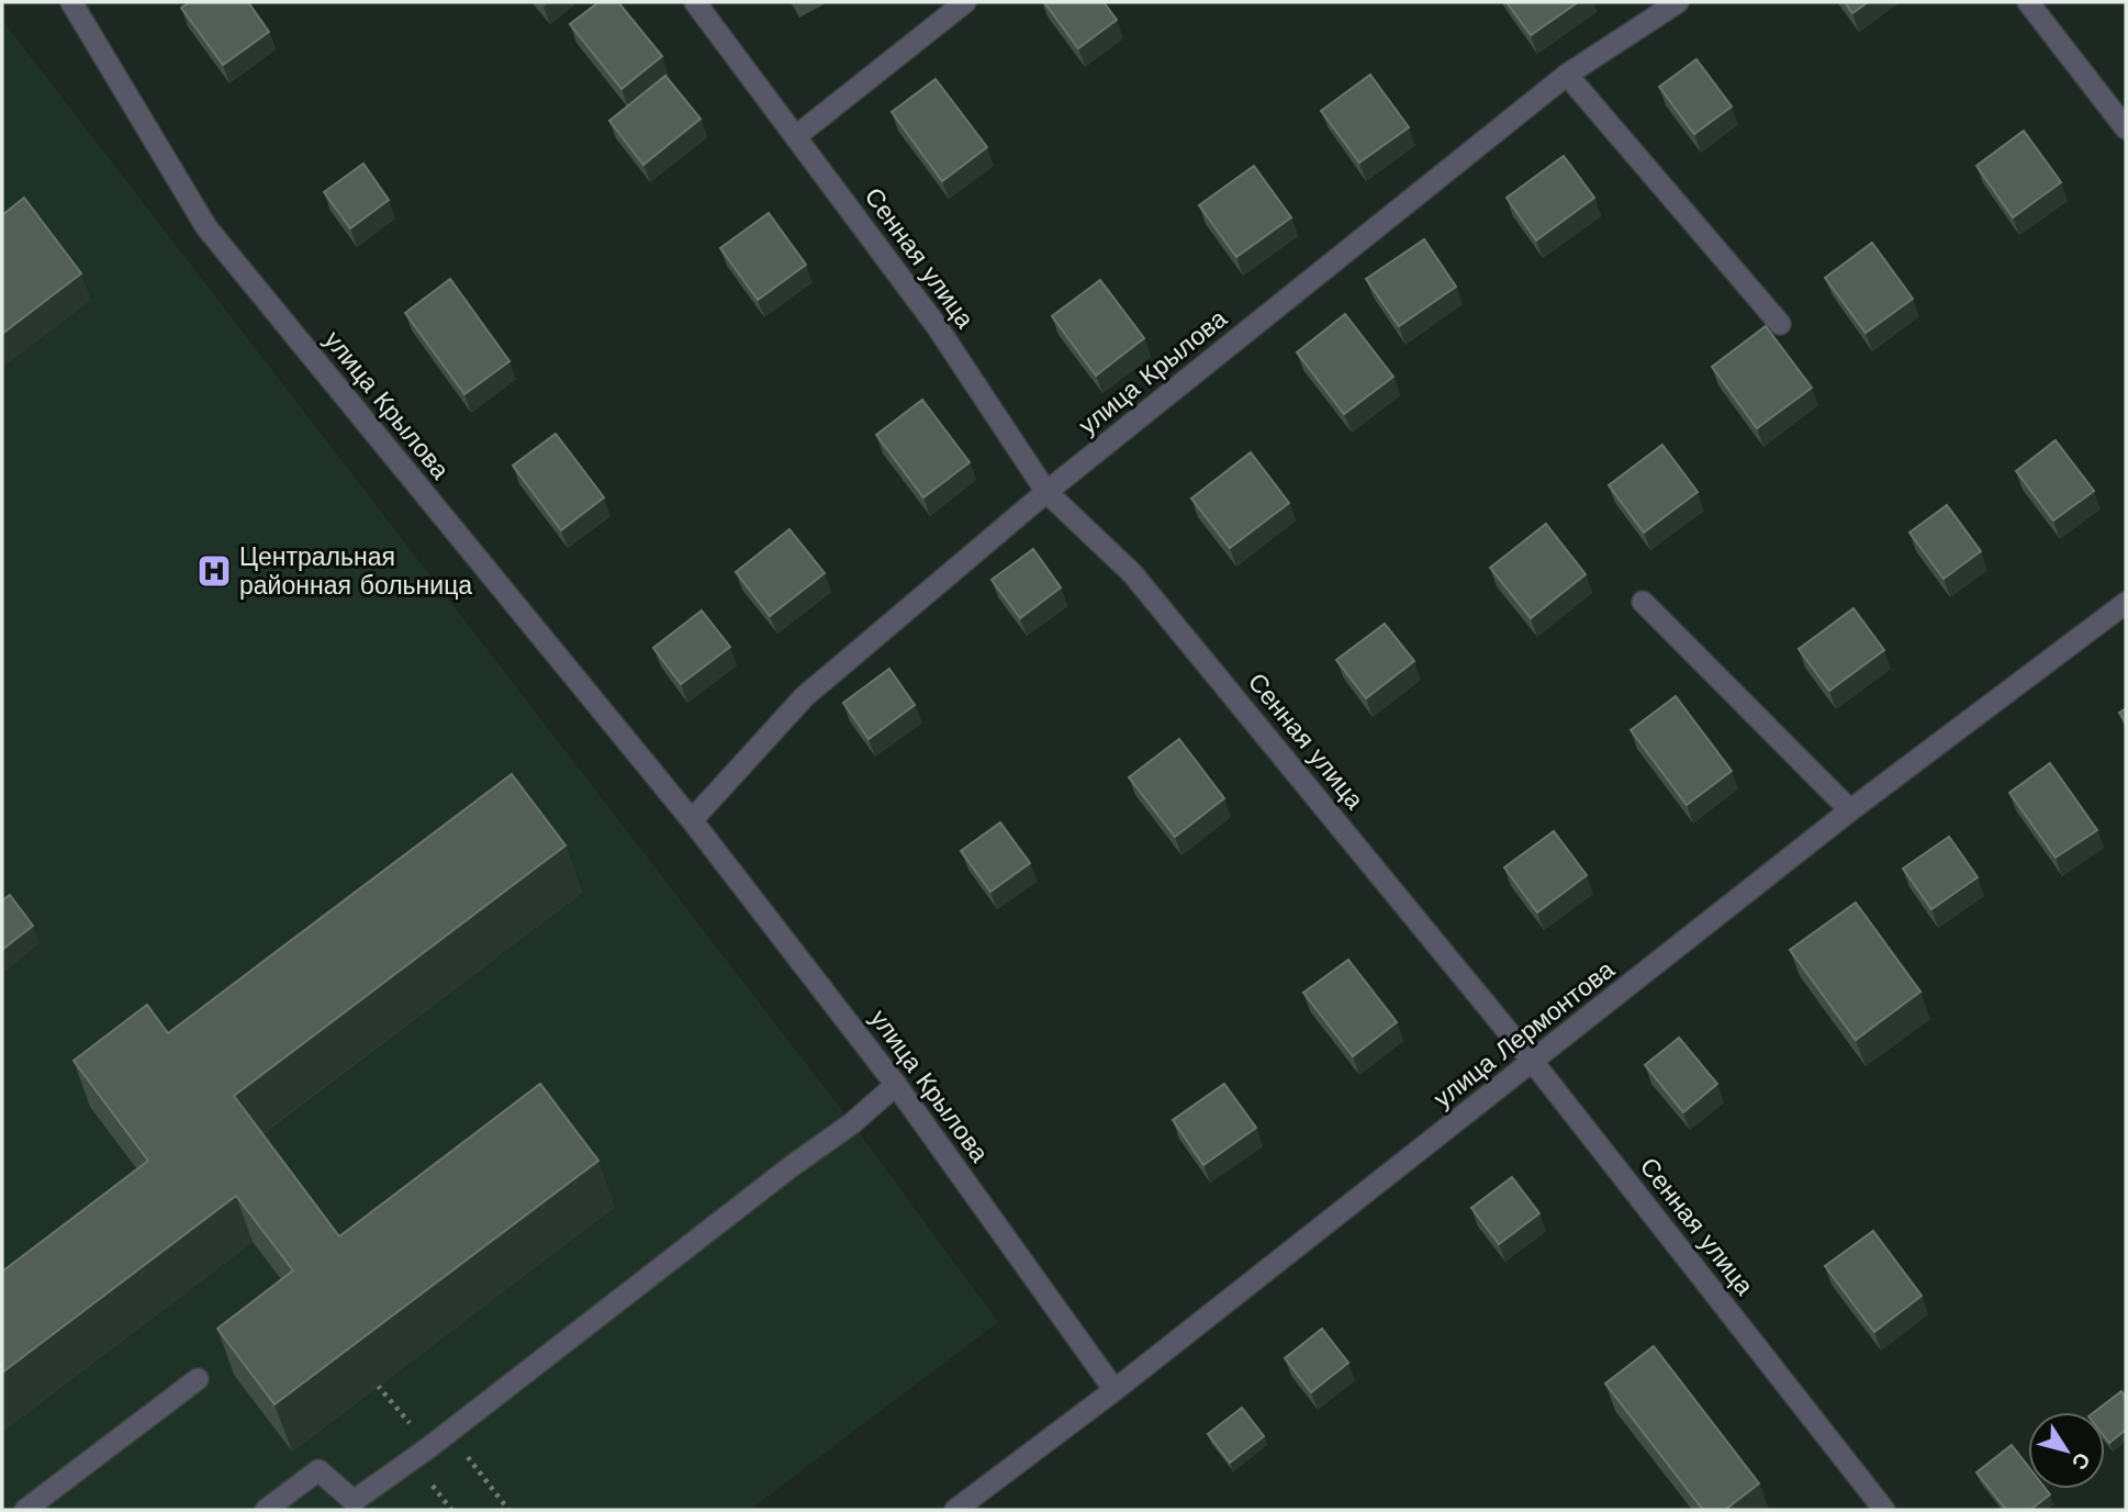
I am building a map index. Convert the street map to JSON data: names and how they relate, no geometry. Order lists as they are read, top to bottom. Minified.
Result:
{"streets":{"street":["Сенная улица","улица Крылова","улица Лермонтова"]},"crossings":[["Сенная улица","улица Крылова"],["Сенная улица","улица Лермонтова"],["улица Крылова","улица Лермонтова"]],"places":{"hospital":["Центральная районная больница"]},"north":"bottom right"}
